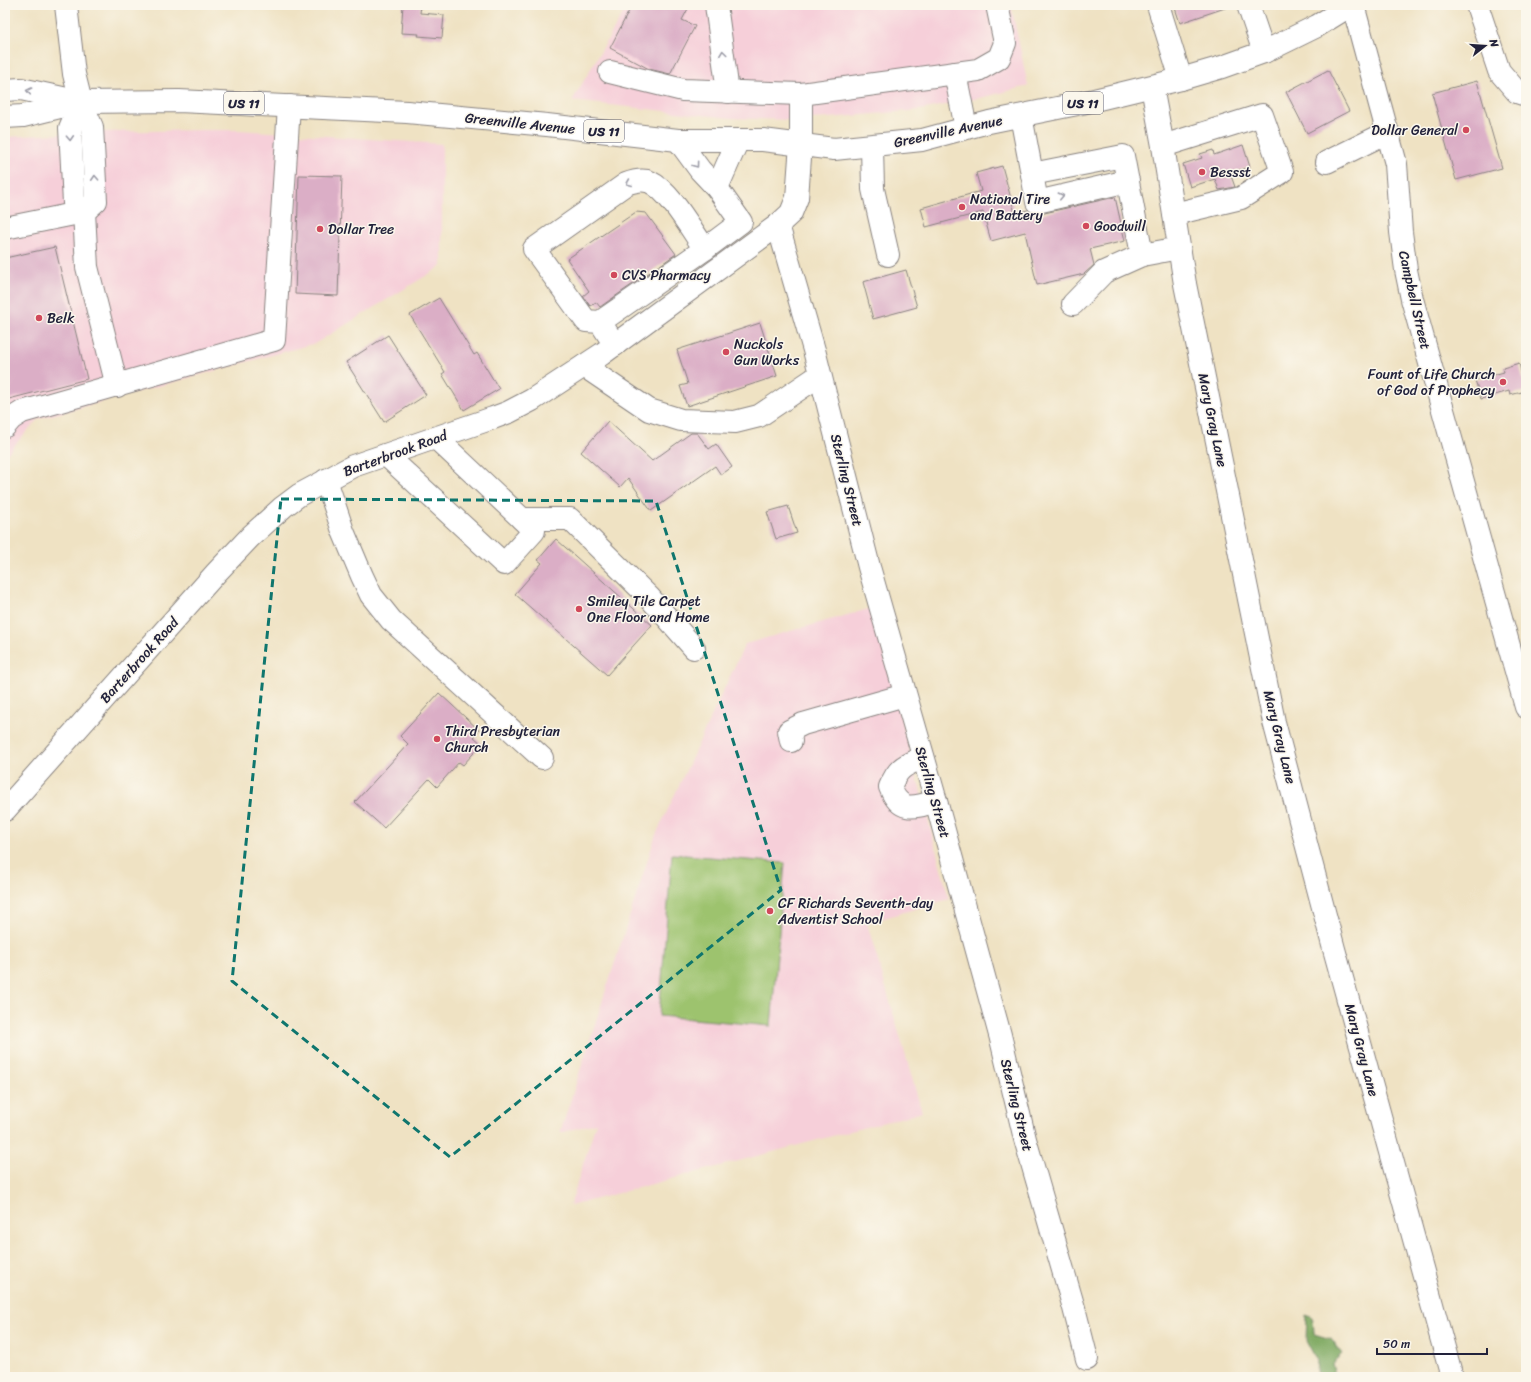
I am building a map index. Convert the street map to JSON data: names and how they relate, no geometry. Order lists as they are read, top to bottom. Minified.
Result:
{"streets":{"street":["US 11","Greenville Avenue","Campbell Street","Mary Gray Lane","Barterbrook Road","Sterling Street"]},"crossings":[["US 11","Greenville Avenue"],["Greenville Avenue","Campbell Street"],["Greenville Avenue","Mary Gray Lane"],["Greenville Avenue","Barterbrook Road"],["Barterbrook Road","Sterling Street"]],"places":["Dollar General","Bessst","National Tire and Battery","Goodwill","Dollar Tree","CVS Pharmacy","Belk","Nuckols Gun Works","Fount of Life Church of God of Prophecy","Smiley Tile Carpet One Floor and Home","Third Presbyterian Church","CF Richards Seventh-day Adventist School"],"scale_bar":"50 m","north":"right"}
